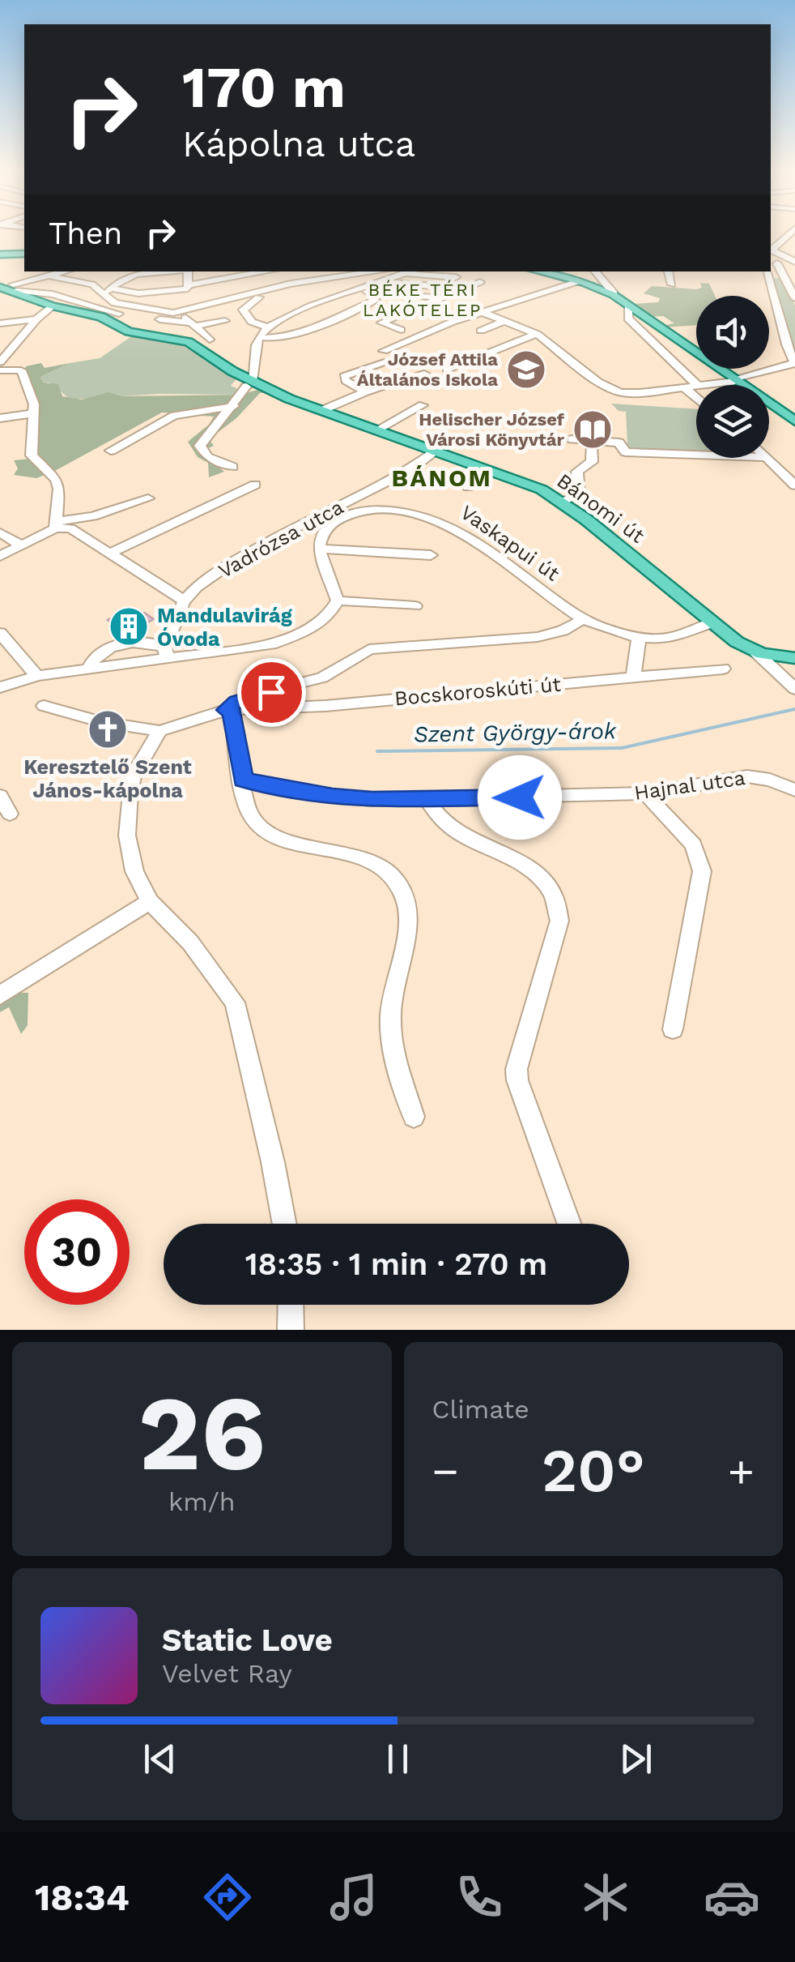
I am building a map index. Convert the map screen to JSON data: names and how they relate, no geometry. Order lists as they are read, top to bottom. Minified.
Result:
{"streets":{"main road":["Bánomi út"],"street":["Vadrózsa utca","Vaskapui út","Bocskoroskúti út","Hajnal utca"]},"crossings":[["Bánomi út","Vadrózsa utca"],["Bánomi út","Vaskapui út"]],"districts":["BÉKE TÉRI LAKÓTELEP","BÁNOM"],"water":["Szent György-árok"],"places":{"school or university":["József Attila Általános Iskola"],"library":["Helischer József Városi Könyvtár"],"building":["Mandulavirág Óvoda"],"church":["Keresztelő Szent János-kápolna"]},"page":{"turn":["170 m","Kápolna utca"],"then":"Then","limit":"30","trip":"18:35 · 1 min · 270 m","tile":[["26","km/h"],"Climate"],"heat":["−","20°","+"],"song":["Static Love","Velvet Ray"],"tabs":"18:34"}}
